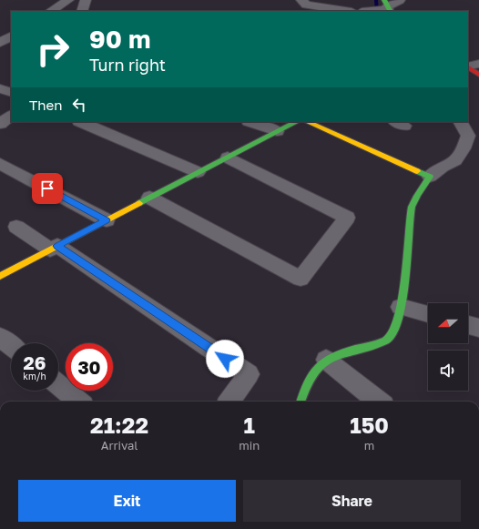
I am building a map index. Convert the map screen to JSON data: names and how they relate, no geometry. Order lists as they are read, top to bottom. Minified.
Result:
{"north":"left","page":{"turn":["90 m","Turn right"],"then":"Then","speed":"26 km/h","limit":"30","eta":["21:22","Arrival","1","min","150","m"],"buttons":["Exit","Share"]}}
